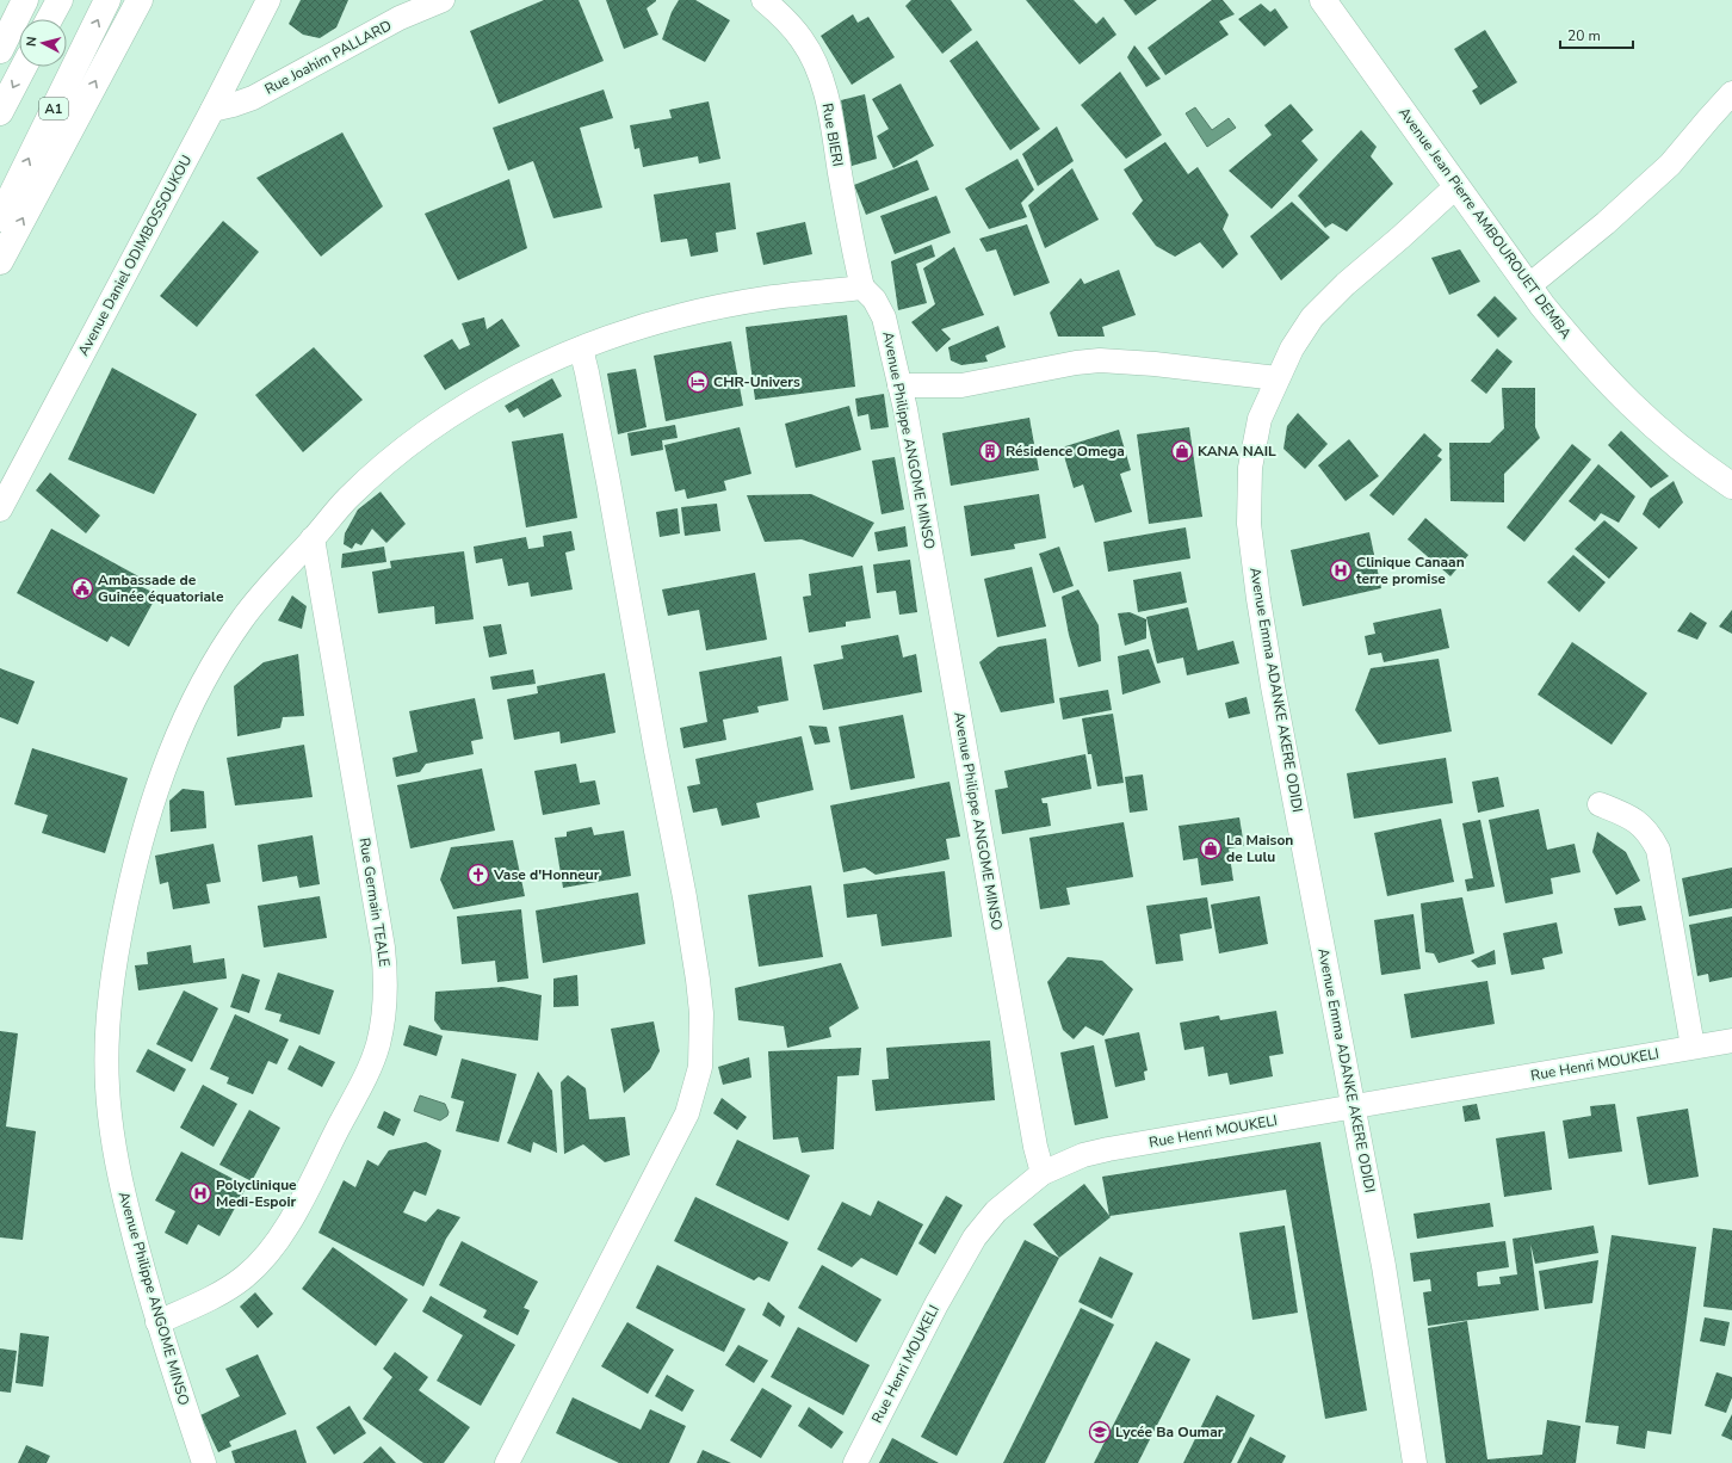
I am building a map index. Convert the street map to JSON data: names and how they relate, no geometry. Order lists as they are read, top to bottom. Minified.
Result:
{"streets":{"main road":["A1","Avenue Jean Pierre AMBOUROUET DEMBA"],"street":["Rue Joahim PALLARD","Rue BIERI","Avenue Daniel ODIMBOSSOUKOU","Avenue Philippe ANGOME MINSO","Avenue Emma ADANKE AKERE ODIDI","Rue Germain TEALE","Rue Henri MOUKELI"]},"crossings":[["Rue Joahim PALLARD","Avenue Daniel ODIMBOSSOUKOU"],["Rue BIERI","Avenue Philippe ANGOME MINSO"],["Avenue Jean Pierre AMBOUROUET DEMBA","Avenue Emma ADANKE AKERE ODIDI"],["Avenue Philippe ANGOME MINSO","Rue Germain TEALE"],["Avenue Philippe ANGOME MINSO","Rue Henri MOUKELI"],["Avenue Emma ADANKE AKERE ODIDI","Rue Henri MOUKELI"]],"places":{"hotel":["CHR-Univers"],"building":["Résidence Omega"],"shop":["KANA NAIL","La Maison de Lulu"],"hospital":["Clinique Canaan terre promise","Polyclinique Medi-Espoir"],"public building":["Ambassade de Guinée équatoriale"],"church":["Vase d'Honneur"],"school or university":["Lycée Ba Oumar"]},"scale_bar":"20 m","north":"left"}
